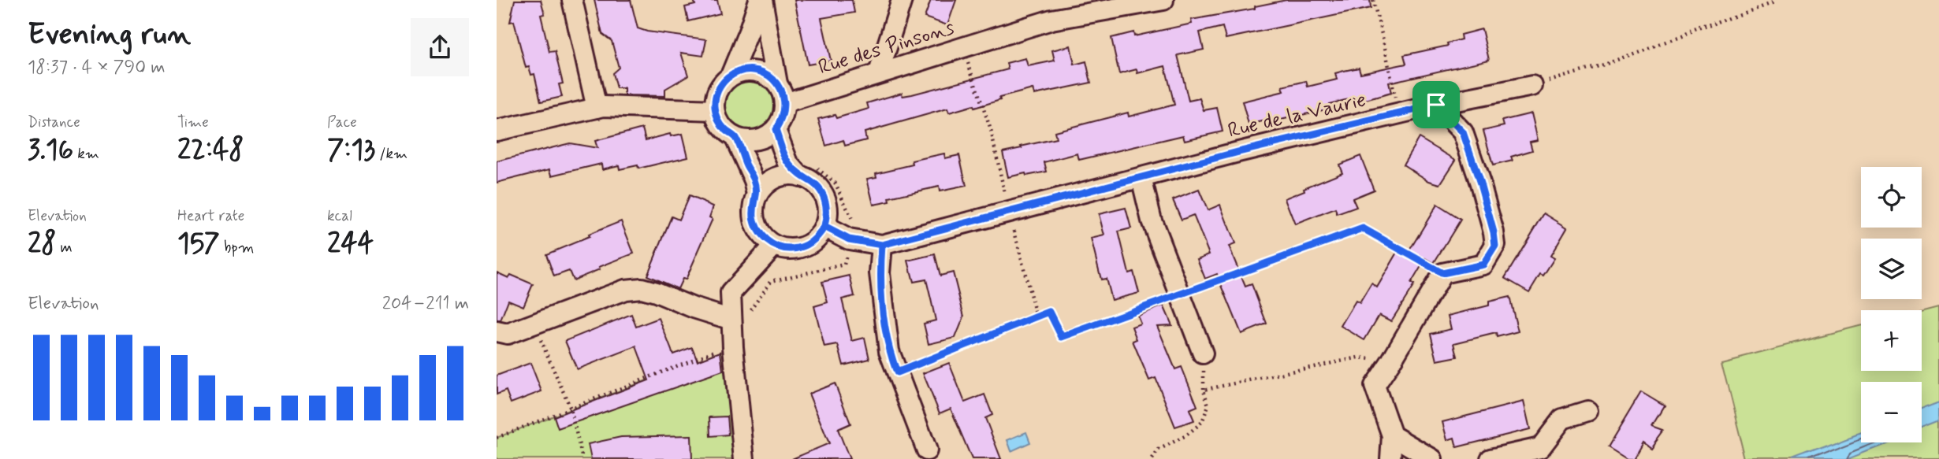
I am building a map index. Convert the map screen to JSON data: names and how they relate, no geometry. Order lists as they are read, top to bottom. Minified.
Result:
{"streets":{"street":["Rue des Pinsons","Rue de la Vaurie"]},"page":{"heading":["Evening run","18:37 · 4 × 790 m"],"stats":[["Distance","3.16 km"],["Time","22:48"],["Pace","7:13 /km"],["Elevation","28 m"],["Heart rate","157 bpm"],["kcal","244"]],"map_buttons":["+","−"],"chart":["Elevation","204–211 m"]}}
